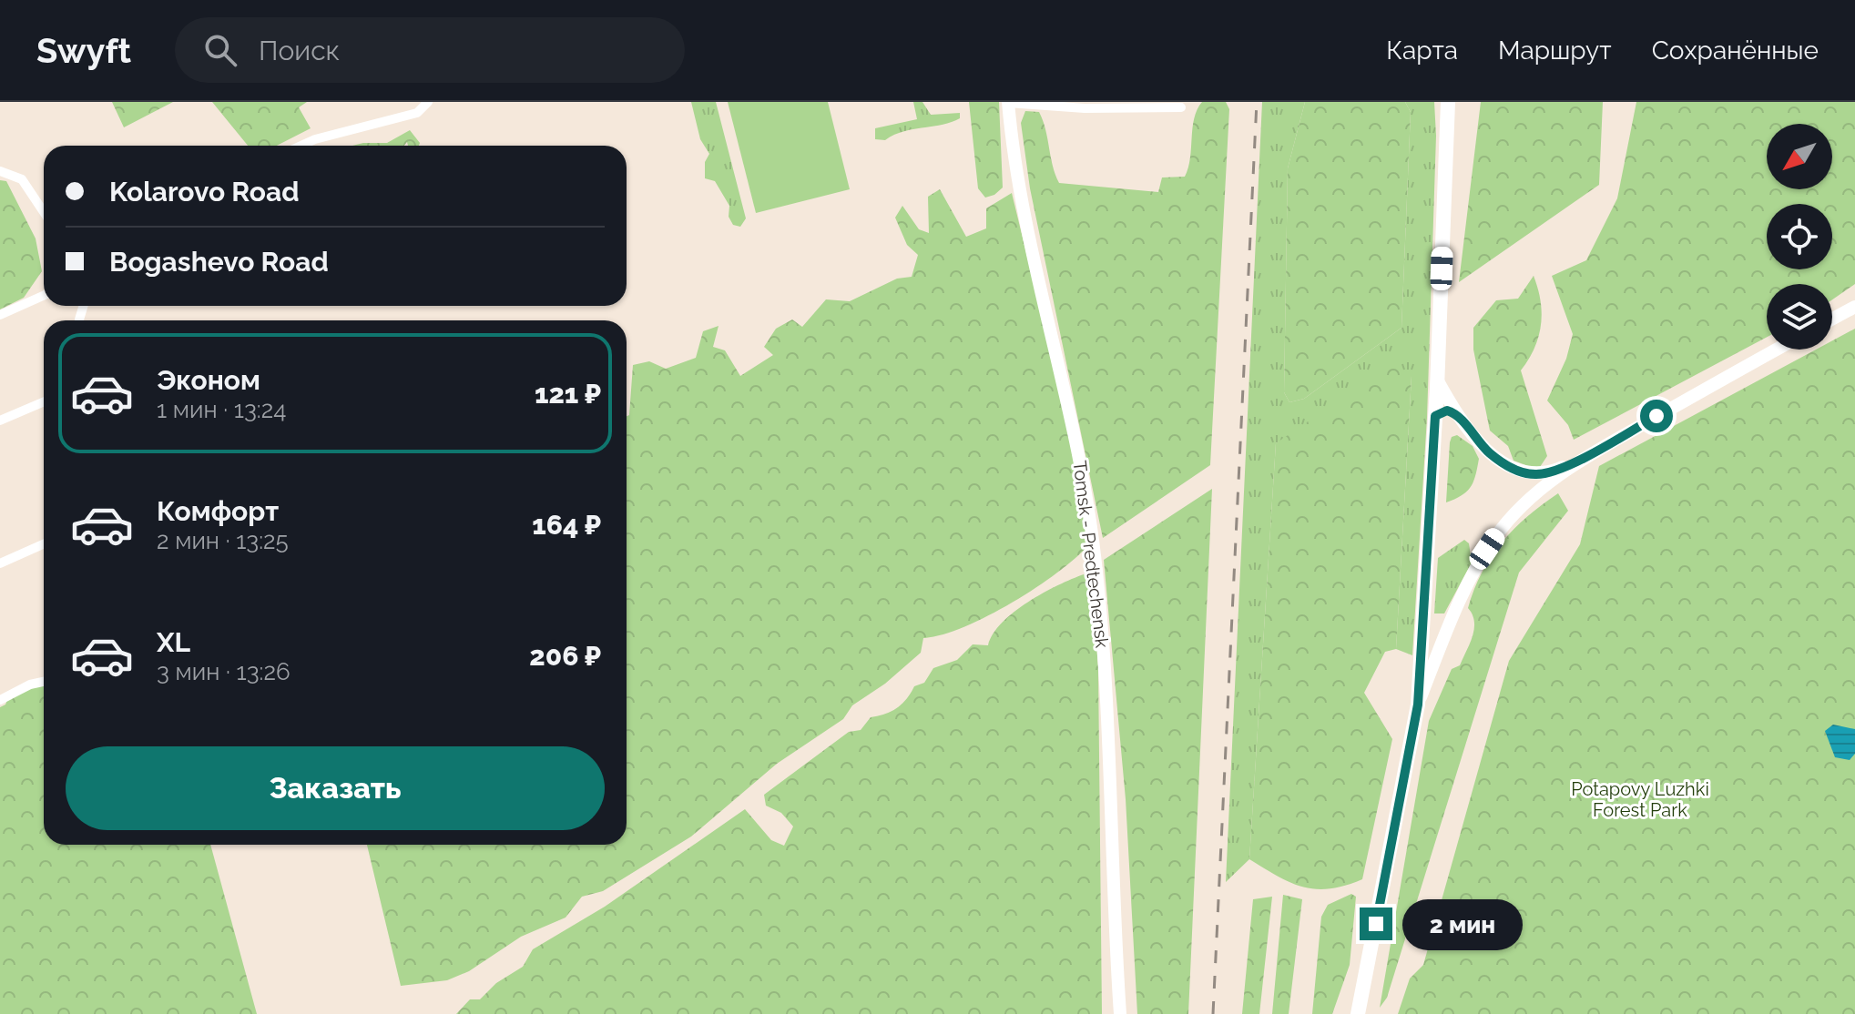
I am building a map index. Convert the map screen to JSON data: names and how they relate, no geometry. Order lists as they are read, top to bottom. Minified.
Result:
{"streets":{"main road":["Tomsk - Predtechensk"]},"parks":["Potapovy Luzhki Forest Park"],"north":"bottom left","page":{"header":"Swyft","search":"Поиск","nav":["Карта","Маршрут","Сохранённые"],"banner":["Kolarovo Road","Bogashevo Road"],"list":[{"name":"Эконом","note":"1 мин · 13:24","value":"121 ₽"},{"name":"Комфорт","note":"2 мин · 13:25","value":"164 ₽"},{"name":"XL","note":"3 мин · 13:26","value":"206 ₽"}],"buttons":"Заказать","bubble":"2 мин"}}
